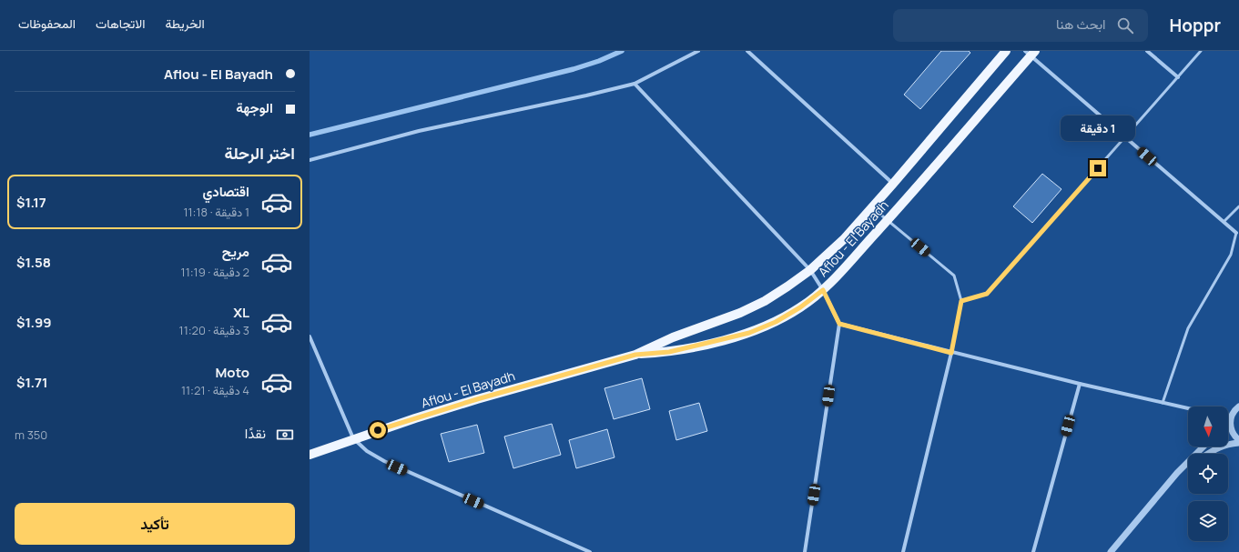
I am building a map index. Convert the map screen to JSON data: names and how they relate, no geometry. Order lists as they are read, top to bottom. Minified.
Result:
{"streets":{"main road":["Aflou - El Bayadh"]},"north":"bottom","page":{"header":"Hoppr","search":"ابحث هنا","nav":["الخريطة","الاتجاهات","المحفوظات"],"banner":["Aflou - El Bayadh","الوجهة"],"bubble":"1 دقيقة","heading":"اختر الرحلة","list":[{"name":"اقتصادي","note":"1 دقيقة · 11:18","value":"$1.17"},{"name":"مريح","note":"2 دقيقة · 11:19","value":"$1.58"},{"name":"XL","note":"3 دقيقة · 11:20","value":"$1.99"},{"name":"Moto","note":"4 دقيقة · 11:21","value":"$1.71"}],"pay":["نقدًا","350 m"],"buttons":"تأكيد"}}
